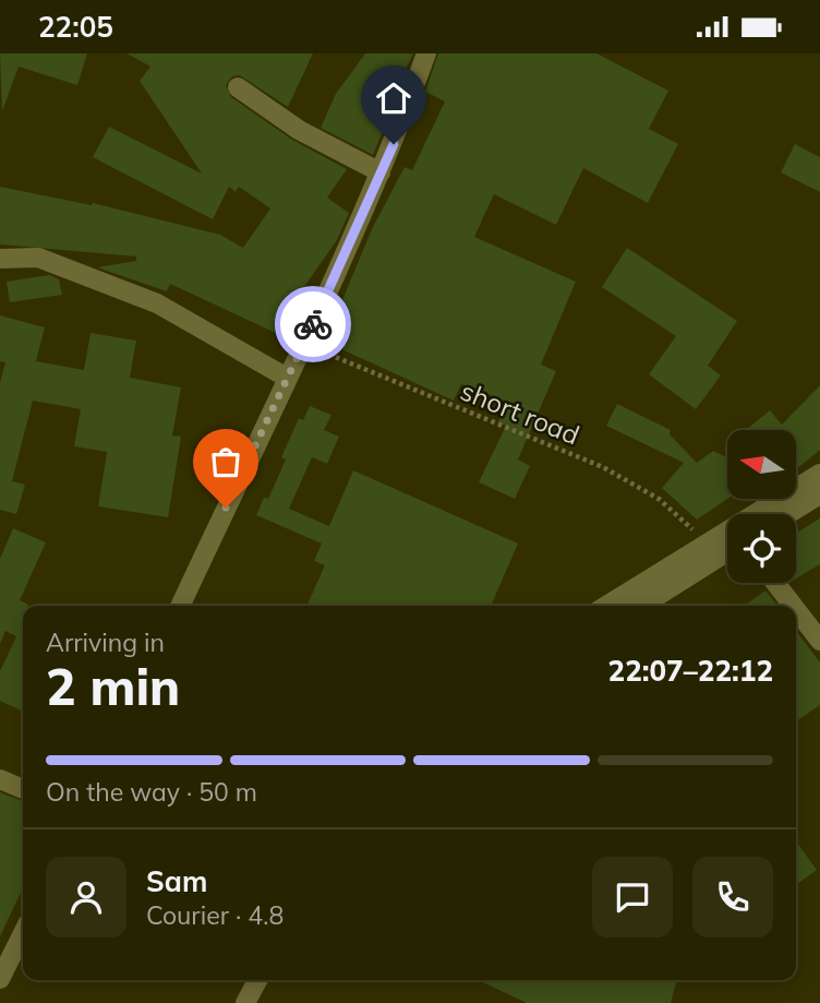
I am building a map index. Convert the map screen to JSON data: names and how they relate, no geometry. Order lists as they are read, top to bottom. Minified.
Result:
{"streets":{"path":["short road"]},"north":"left","page":{"status":"22:05","heading":["2 min","Arriving in","22:07–22:12"],"panel":["Sam","Courier · 4.8"],"bar":"On the way · 50 m"}}
